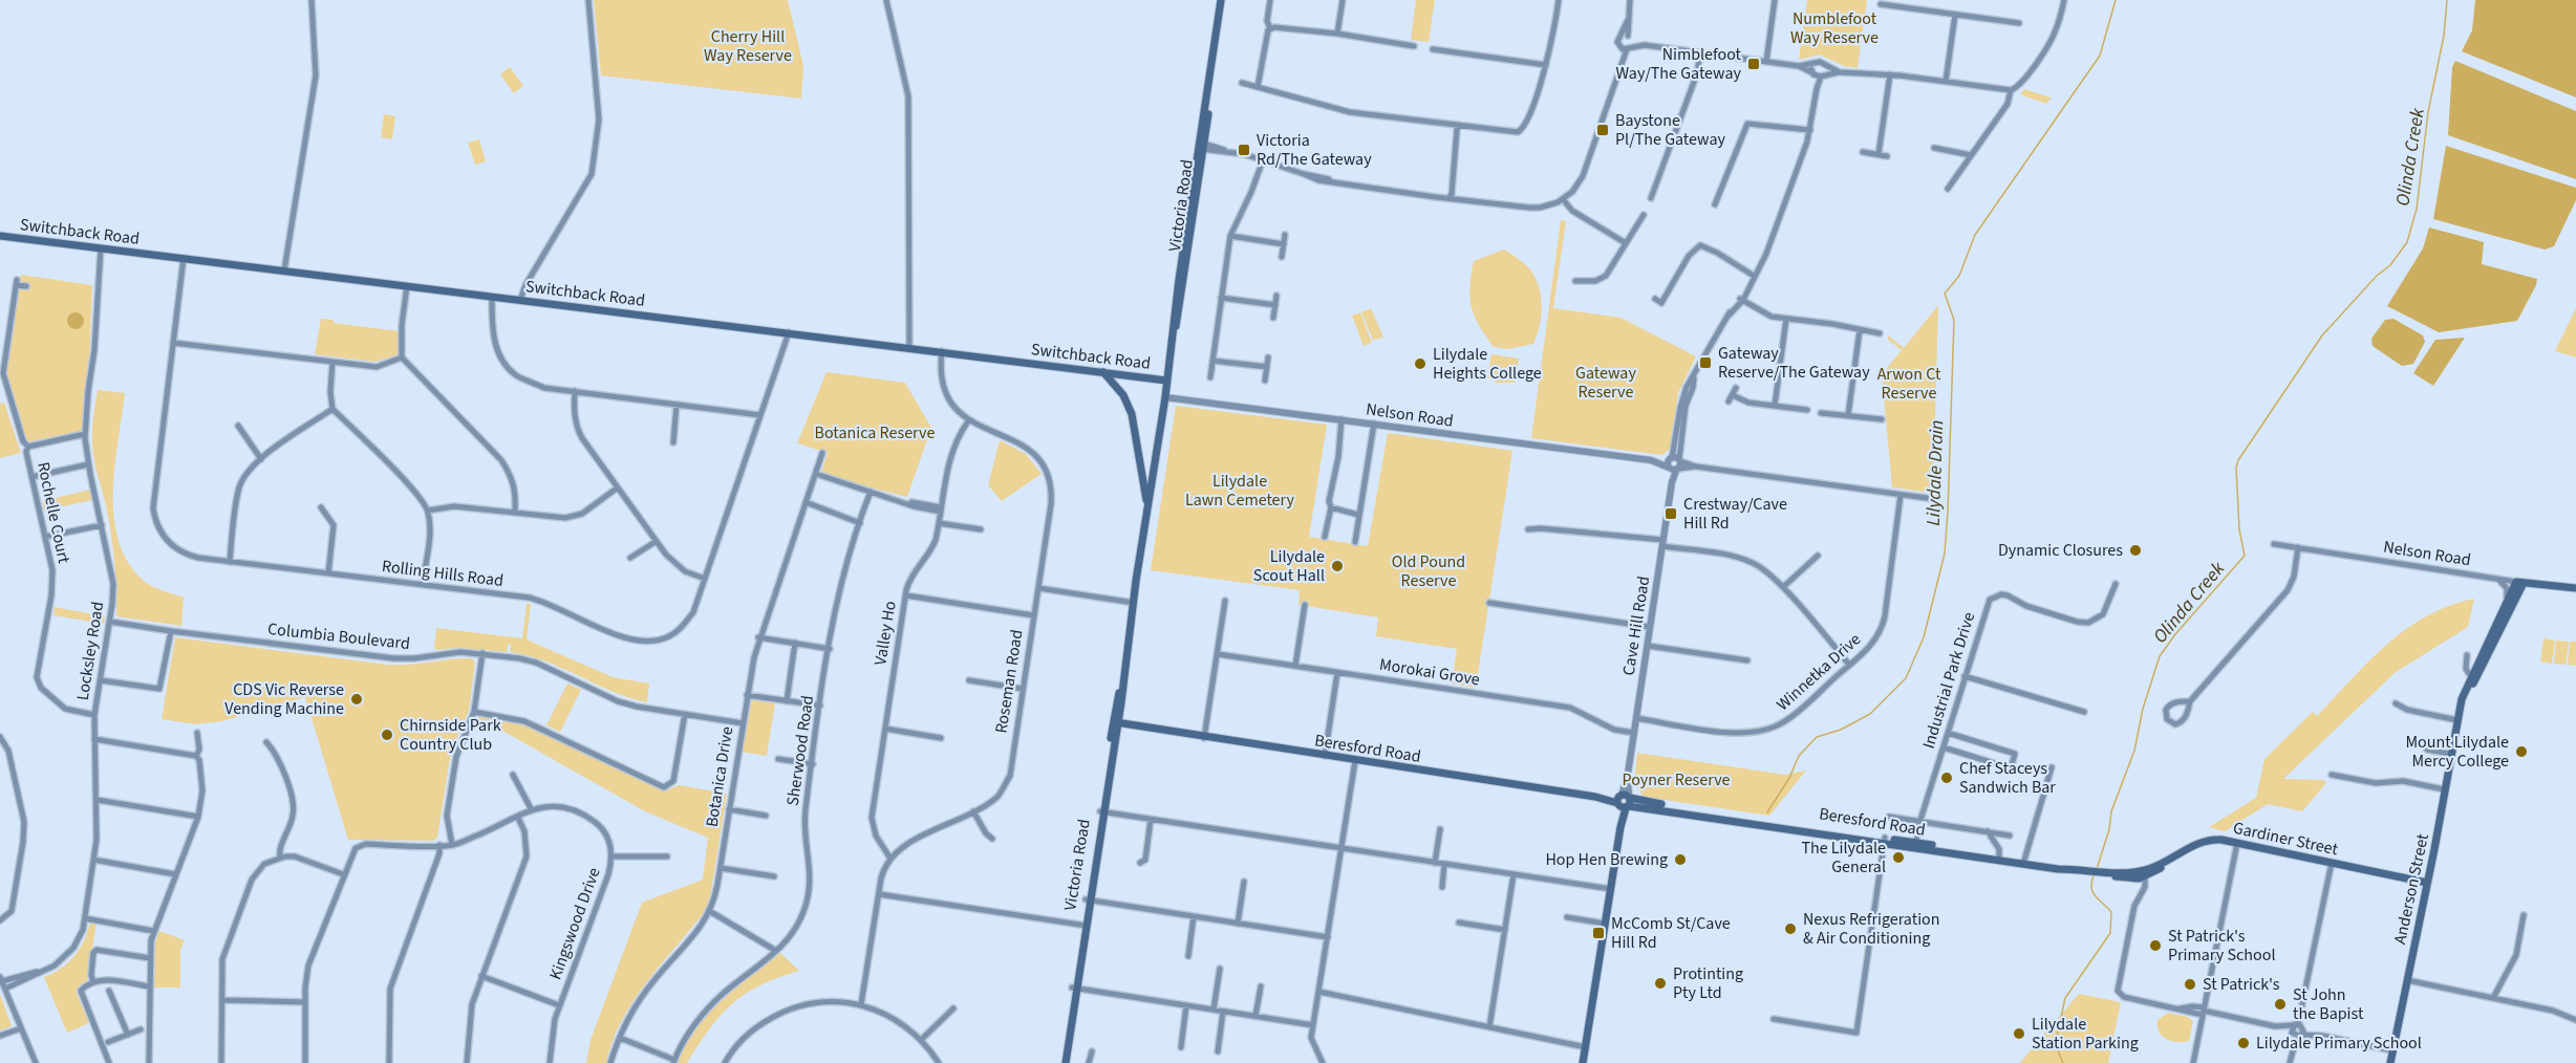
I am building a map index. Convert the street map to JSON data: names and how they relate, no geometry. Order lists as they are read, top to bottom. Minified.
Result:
{"streets":{"main road":["Victoria Road","Switchback Road","Nelson Road","Cave Hill Road","Beresford Road","Gardiner Street","Anderson Street"],"street":["Rochelle Court","Rolling Hills Road","Valley Ho","Columbia Boulevard","Locksley Road","Morokai Grove","Winnetka Drive","Industrial Park Drive","Roseman Road","Sherwood Road","Botanica Drive","Kingswood Drive"]},"crossings":[["Victoria Road","Switchback Road"],["Victoria Road","Nelson Road"],["Victoria Road","Beresford Road"],["Switchback Road","Rolling Hills Road"],["Switchback Road","Locksley Road"],["Switchback Road","Roseman Road"],["Nelson Road","Cave Hill Road"],["Nelson Road","Winnetka Drive"],["Nelson Road","Anderson Street"],["Rochelle Court","Locksley Road"],["Cave Hill Road","Morokai Grove"],["Cave Hill Road","Winnetka Drive"],["Cave Hill Road","Beresford Road"],["Valley Ho","Roseman Road"],["Columbia Boulevard","Locksley Road"],["Columbia Boulevard","Botanica Drive"],["Industrial Park Drive","Beresford Road"],["Beresford Road","Gardiner Street"],["Sherwood Road","Botanica Drive"],["Gardiner Street","Anderson Street"]],"water":["Olinda Creek","Lilydale Drain"],"parks":["Numblefoot Way Reserve","Cherry Hill Way Reserve","Gateway Reserve","Arwon Ct Reserve","Botanica Reserve","Lilydale Lawn Cemetery","Old Pound Reserve","Poyner Reserve"],"places":{"transit":["Nimblefoot Way/The Gateway","Baystone Pl/The Gateway","Victoria Rd/The Gateway","Gateway Reserve/The Gateway","Crestway/Cave Hill Rd","McComb St/Cave Hill Rd"],"other":["Lilydale Heights College","Dynamic Closures","Lilydale Scout Hall","CDS Vic Reverse Vending Machine","Chirnside Park Country Club","Mount Lilydale Mercy College","Chef Staceys Sandwich Bar","The Lilydale General","Hop Hen Brewing","Nexus Refrigeration & Air Conditioning","St Patrick's Primary School","Protinting Pty Ltd","St Patrick's","St John the Bapist","Lilydale Station Parking","Lilydale Primary School"]}}
